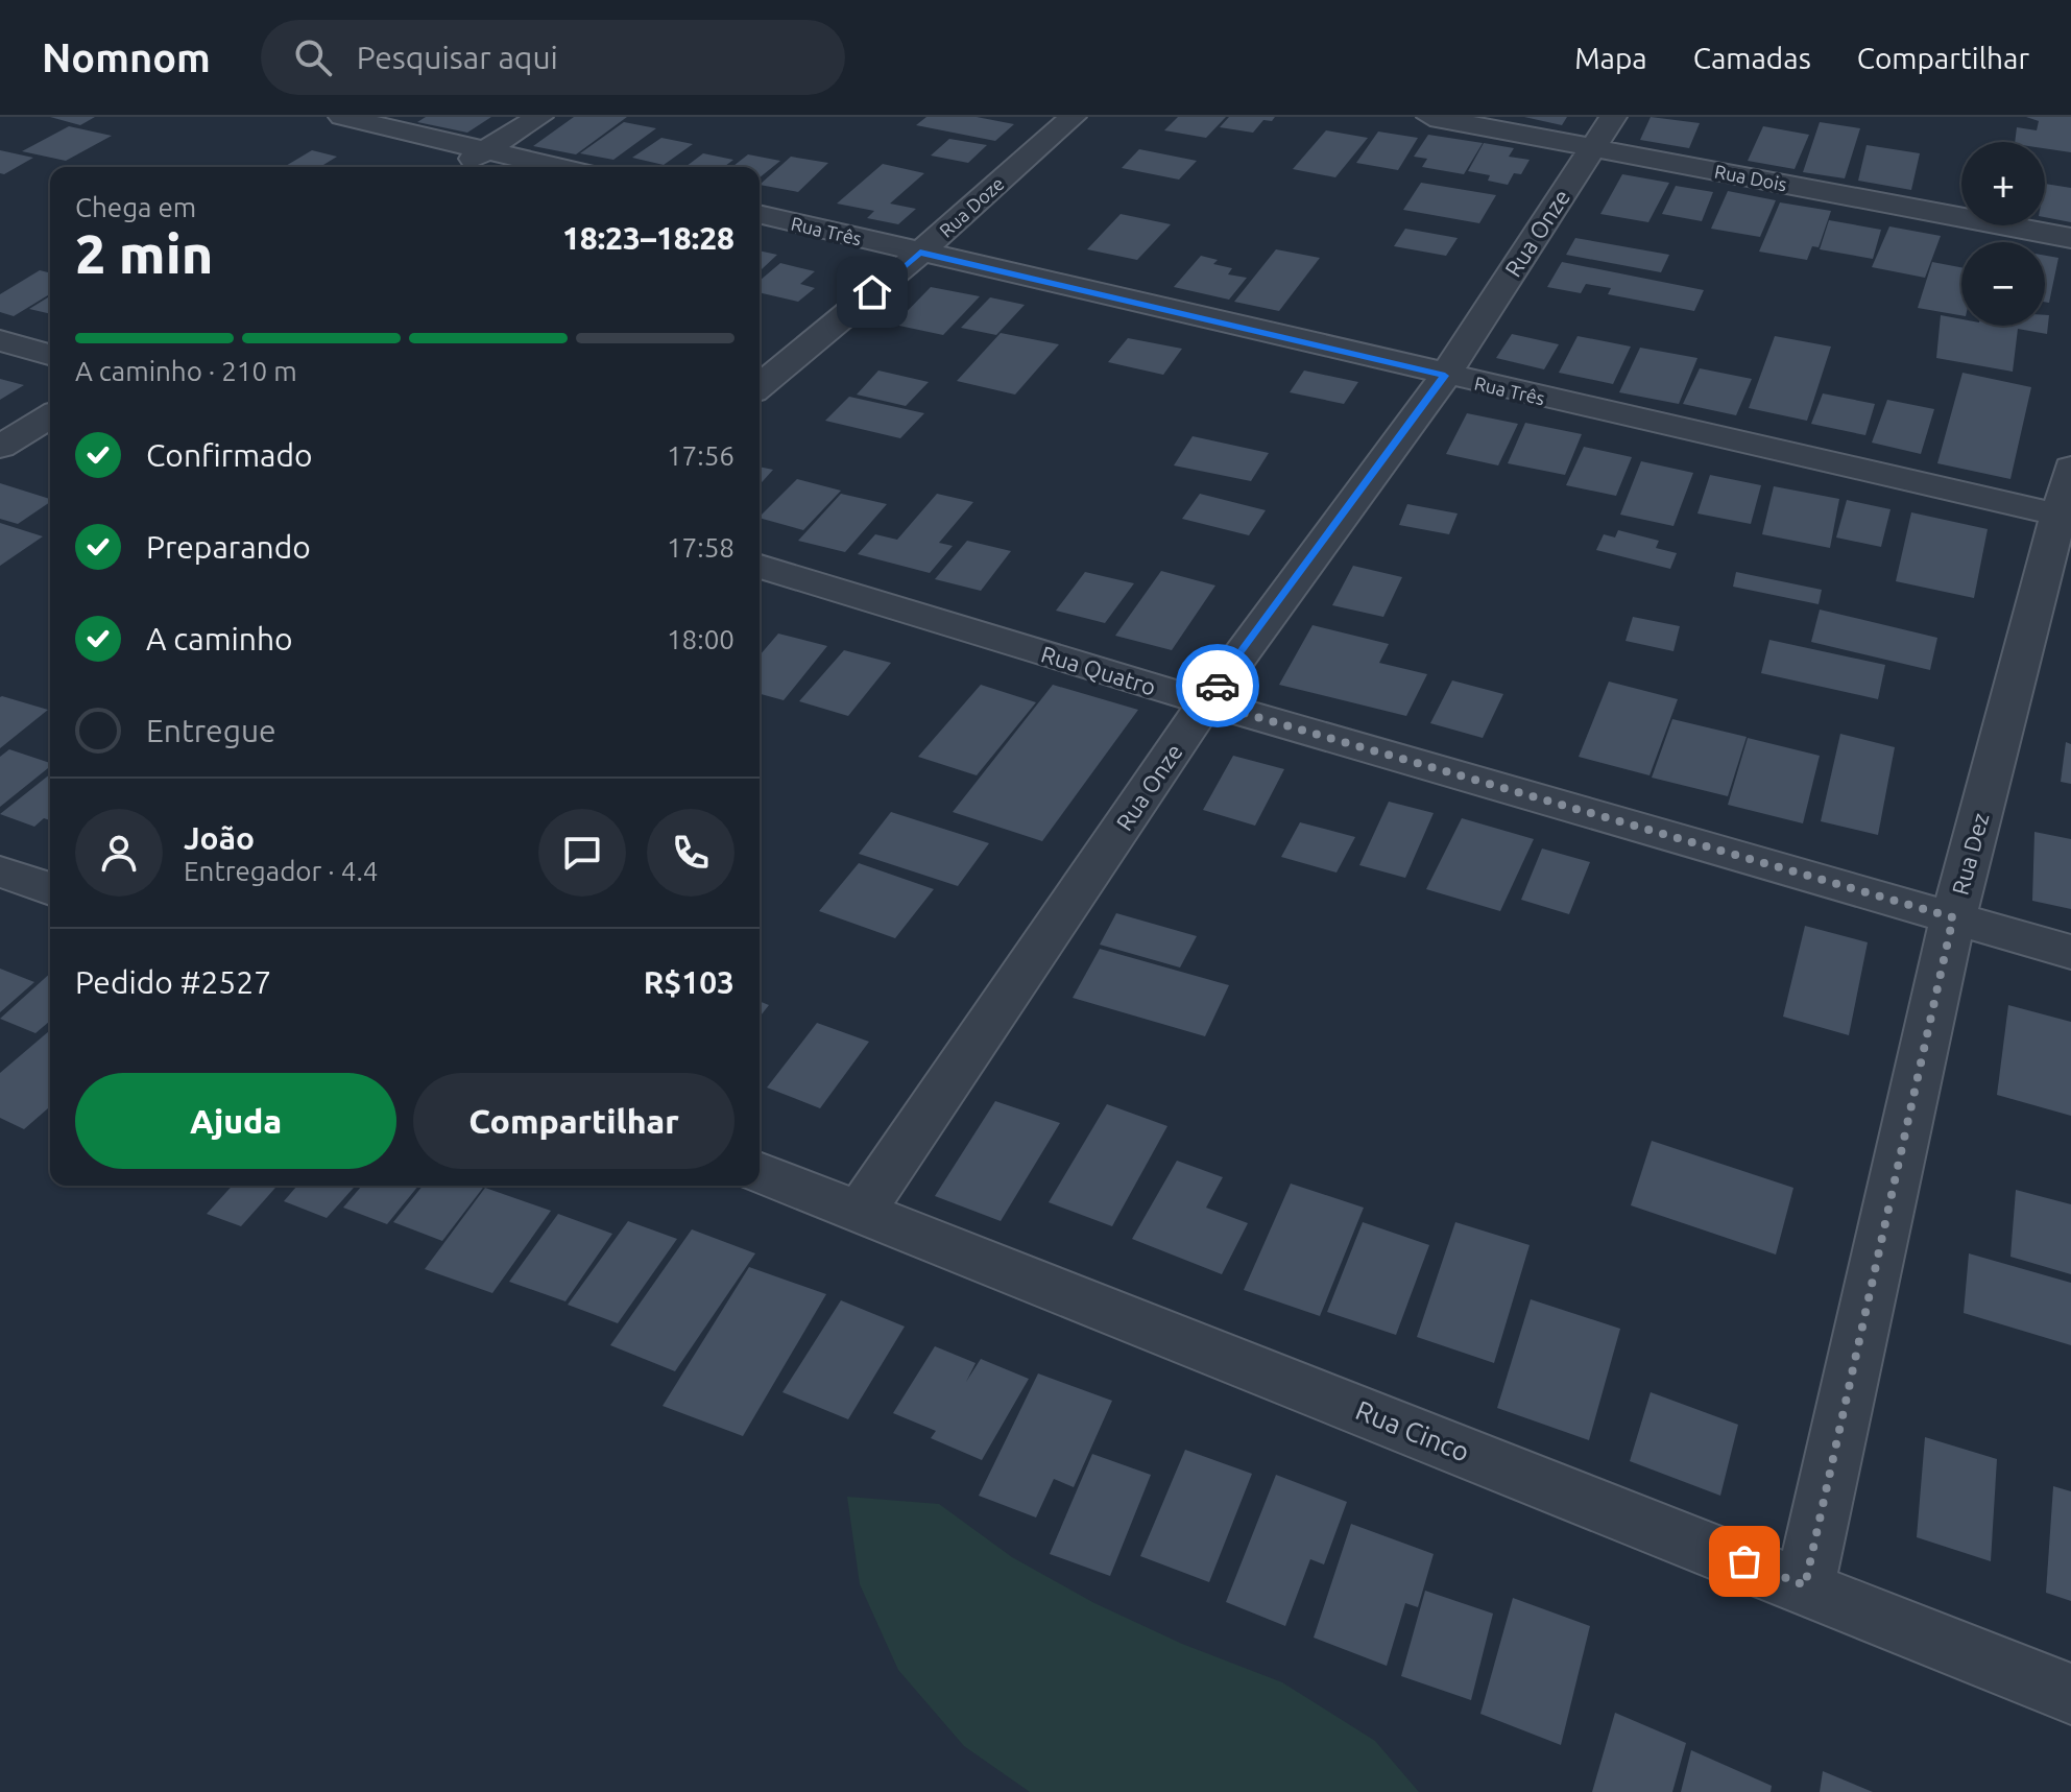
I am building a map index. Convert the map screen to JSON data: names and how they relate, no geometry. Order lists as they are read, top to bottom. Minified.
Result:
{"streets":{"street":["Rua Dois","Rua Doze","Rua Três","Rua Onze","Rua Quatro","Rua Dez","Rua Cinco"]},"crossings":[["Rua Dois","Rua Onze"],["Rua Doze","Rua Três"],["Rua Três","Rua Onze"],["Rua Três","Rua Dez"],["Rua Onze","Rua Quatro"],["Rua Onze","Rua Cinco"],["Rua Quatro","Rua Dez"],["Rua Dez","Rua Cinco"]],"page":{"header":"Nomnom","search":"Pesquisar aqui","nav":["Mapa","Camadas","Compartilhar"],"map_buttons":["+","−"],"heading":["2 min","Chega em","18:23–18:28"],"panel":["João","Entregador · 4.4","Pedido #2527","R$103"],"bar":"A caminho · 210 m","list":[["Confirmado","17:56"],["Preparando","17:58"],["A caminho","18:00"],"Entregue"],"buttons":["Ajuda","Compartilhar"]}}
